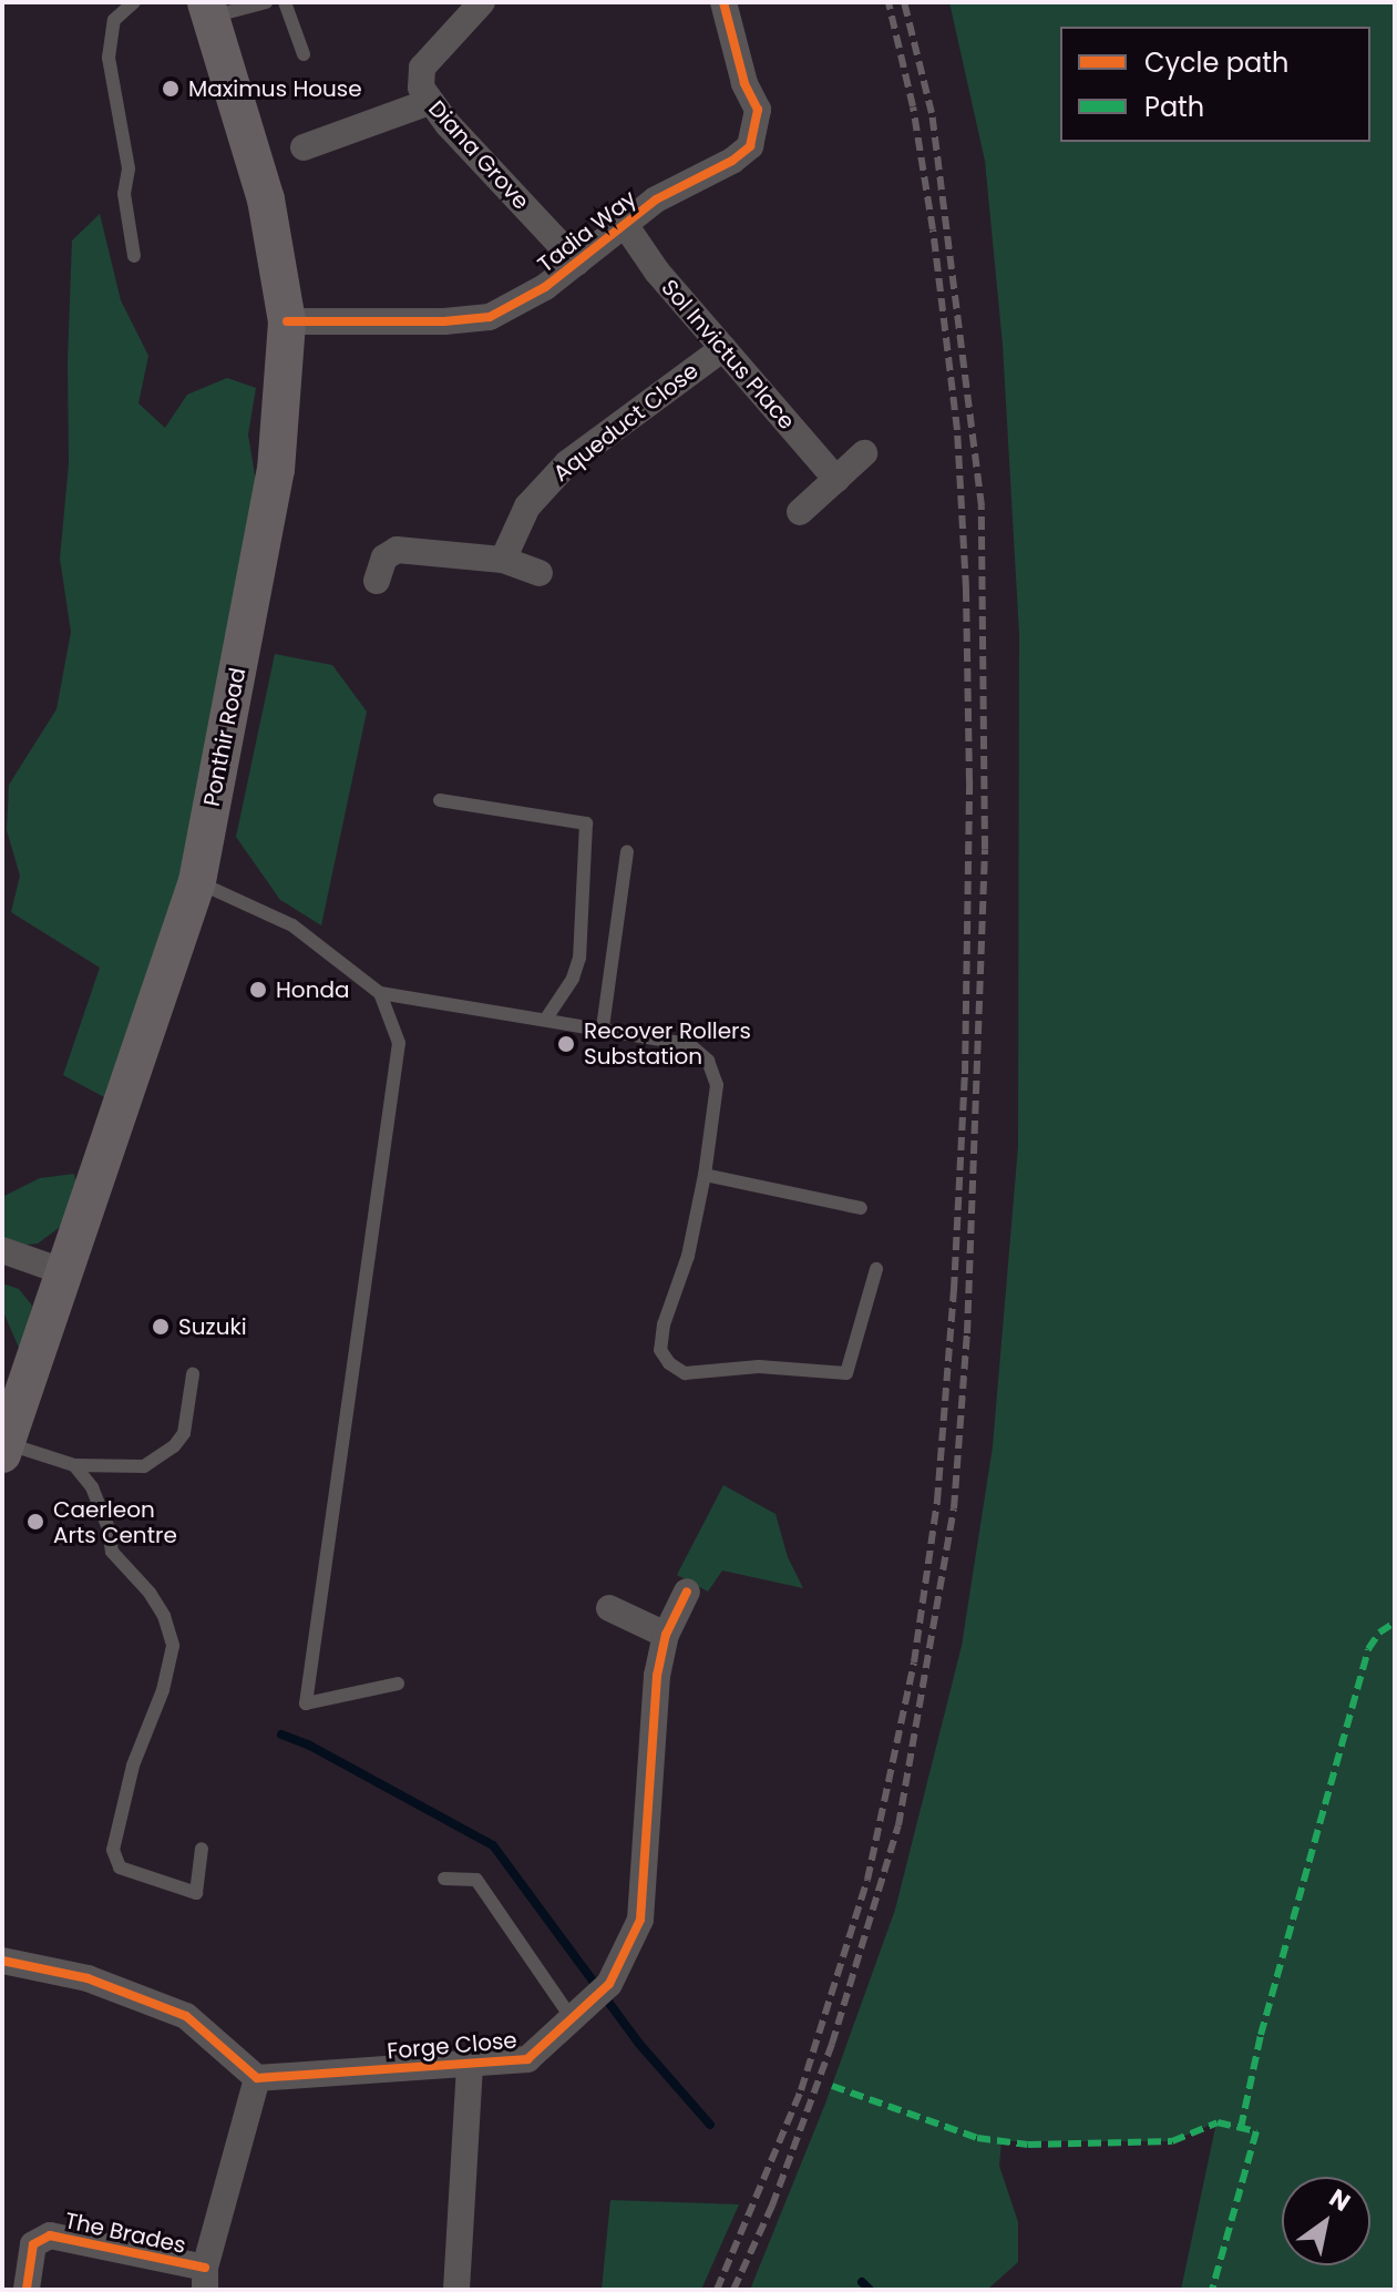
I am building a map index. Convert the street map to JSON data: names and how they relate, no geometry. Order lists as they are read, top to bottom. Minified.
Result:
{"streets":{"main road":["Ponthir Road"],"street":["Diana Grove","Tadia Way","Sol Invictus Place","Aqueduct Close","Forge Close","The Brades"]},"crossings":[["Diana Grove","Tadia Way"],["Tadia Way","Sol Invictus Place"],["Tadia Way","Ponthir Road"],["Sol Invictus Place","Aqueduct Close"],["Forge Close","The Brades"]],"places":["Maximus House","Honda","Recover Rollers Substation","Suzuki","Caerleon Arts Centre"],"legend":["Cycle path","Path"],"north":"top right"}
